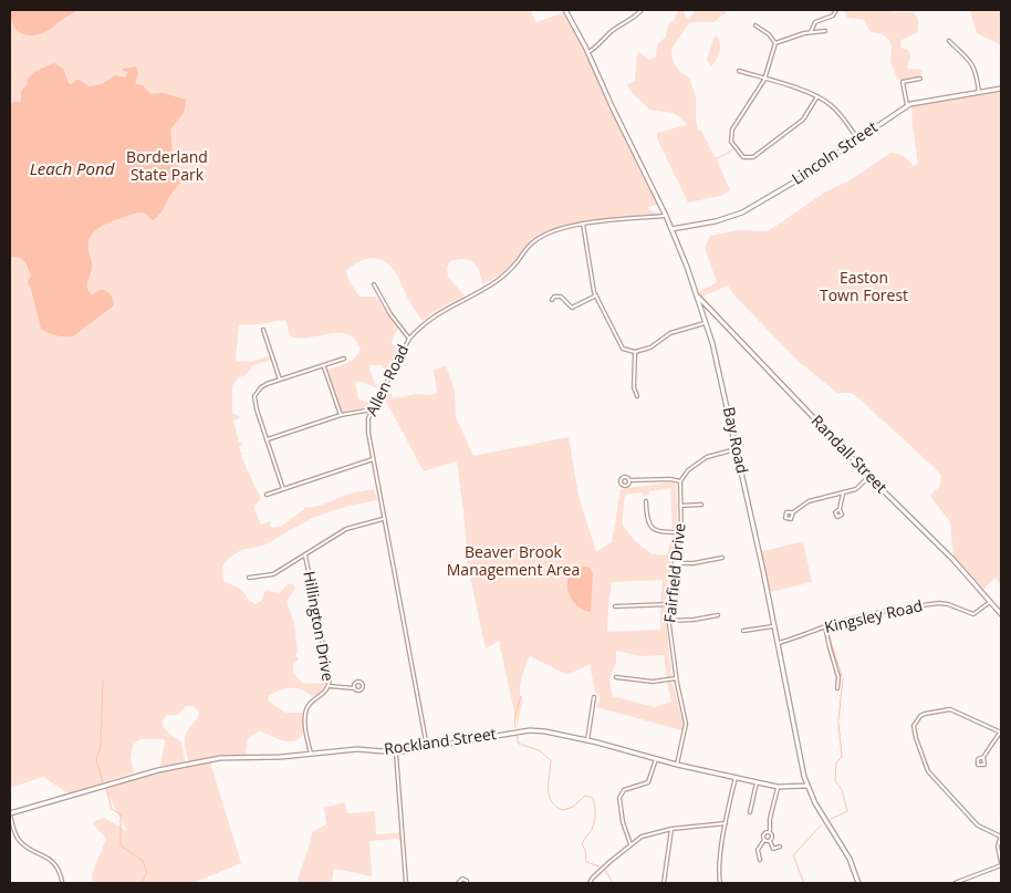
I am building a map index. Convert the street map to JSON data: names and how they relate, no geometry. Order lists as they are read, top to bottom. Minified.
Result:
{"streets":{"street":["Lincoln Street","Allen Road","Bay Road","Randall Street","Fairfield Drive","Kingsley Road","Hillington Drive","Rockland Street"]},"crossings":[["Lincoln Street","Bay Road"],["Allen Road","Bay Road"],["Allen Road","Rockland Street"],["Bay Road","Randall Street"],["Bay Road","Kingsley Road"],["Bay Road","Rockland Street"],["Randall Street","Kingsley Road"],["Fairfield Drive","Rockland Street"],["Hillington Drive","Rockland Street"]],"water":["Leach Pond"],"parks":["Borderland State Park","Easton Town Forest","Beaver Brook Management Area"]}
